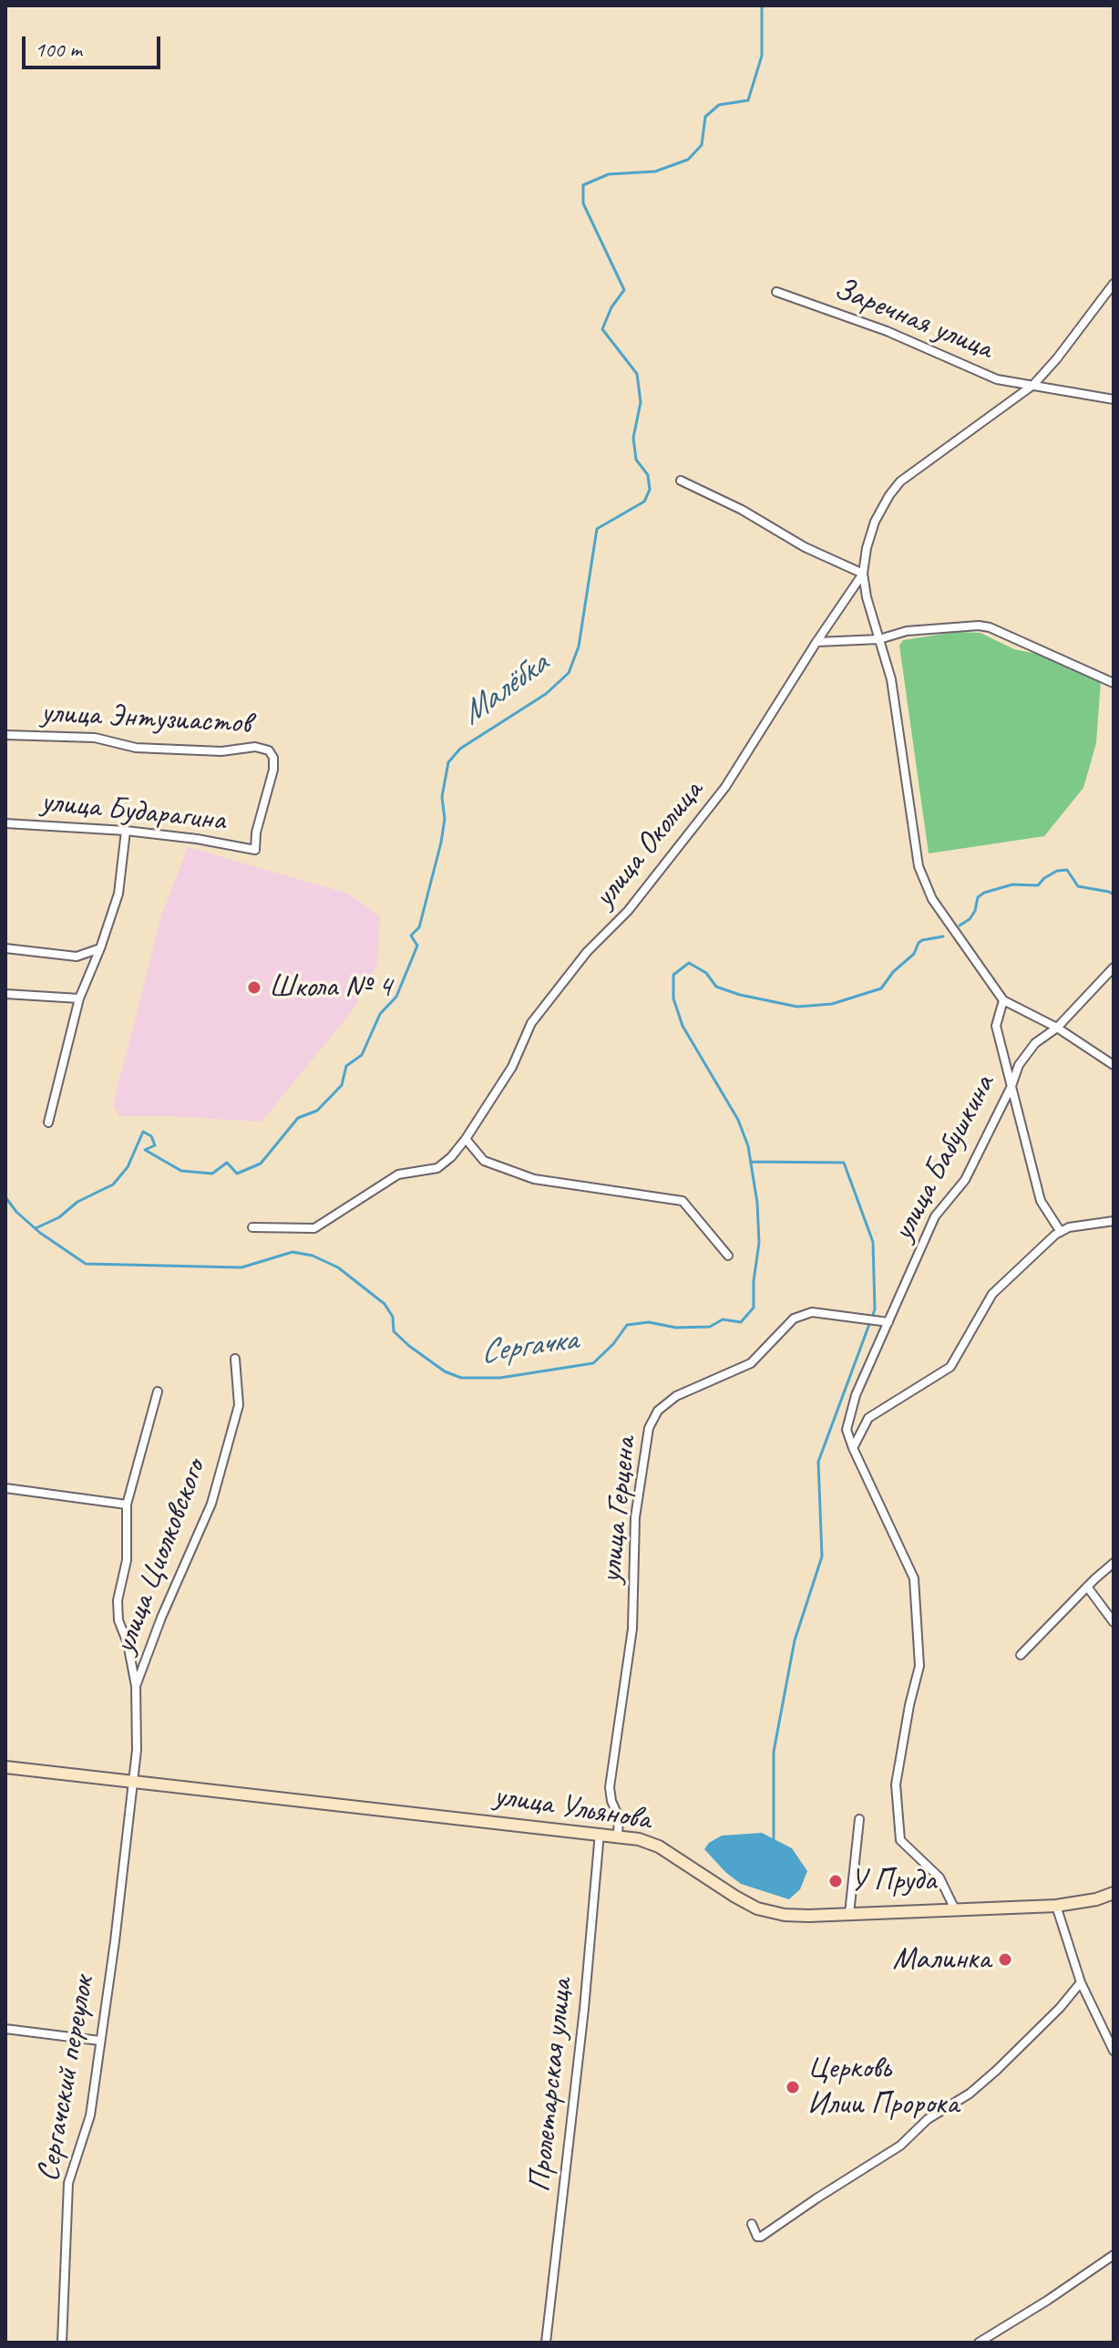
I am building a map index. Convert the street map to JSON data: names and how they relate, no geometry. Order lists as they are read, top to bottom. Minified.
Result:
{"streets":{"main road":["улица Ульянова"],"street":["Заречная улица","улица Энтузиастов","улица Бударагина","улица Околица","улица Бабушкина","улица Герцена","улица Циолковского","Сергачский переулок","Пролетарская улица"]},"crossings":[["улица Энтузиастов","улица Бударагина"],["улица Бабушкина","улица Герцена"],["улица Герцена","улица Ульянова"],["улица Циолковского","улица Ульянова"],["улица Циолковского","Сергачский переулок"],["улица Ульянова","Сергачский переулок"],["улица Ульянова","Пролетарская улица"]],"water":["Малёбка","Сергачка"],"places":["Школа № 4","У Пруда","Малинка","Церковь Илии Пророка"],"scale_bar":"100 m"}
